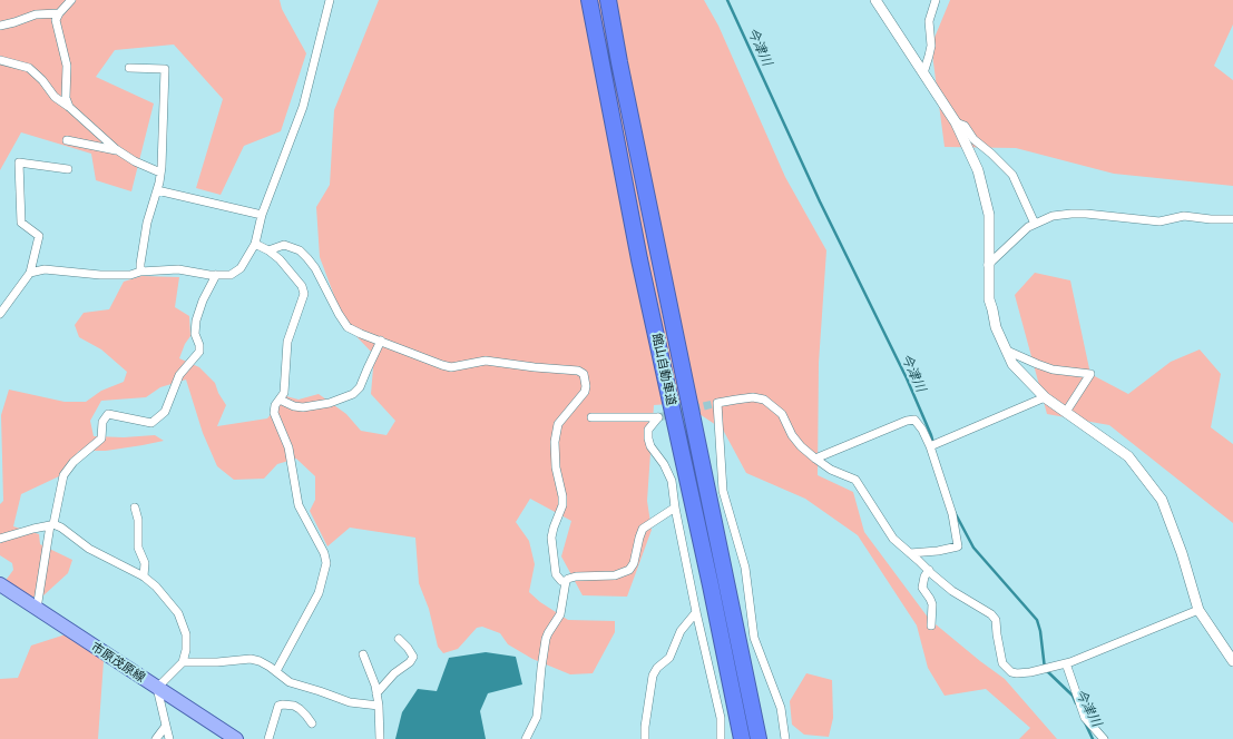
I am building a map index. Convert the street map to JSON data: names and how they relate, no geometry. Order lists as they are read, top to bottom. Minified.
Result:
{"streets":{"highway":["館山自動車道"],"main road":["市原茂原線"]},"water":["今津川"]}
